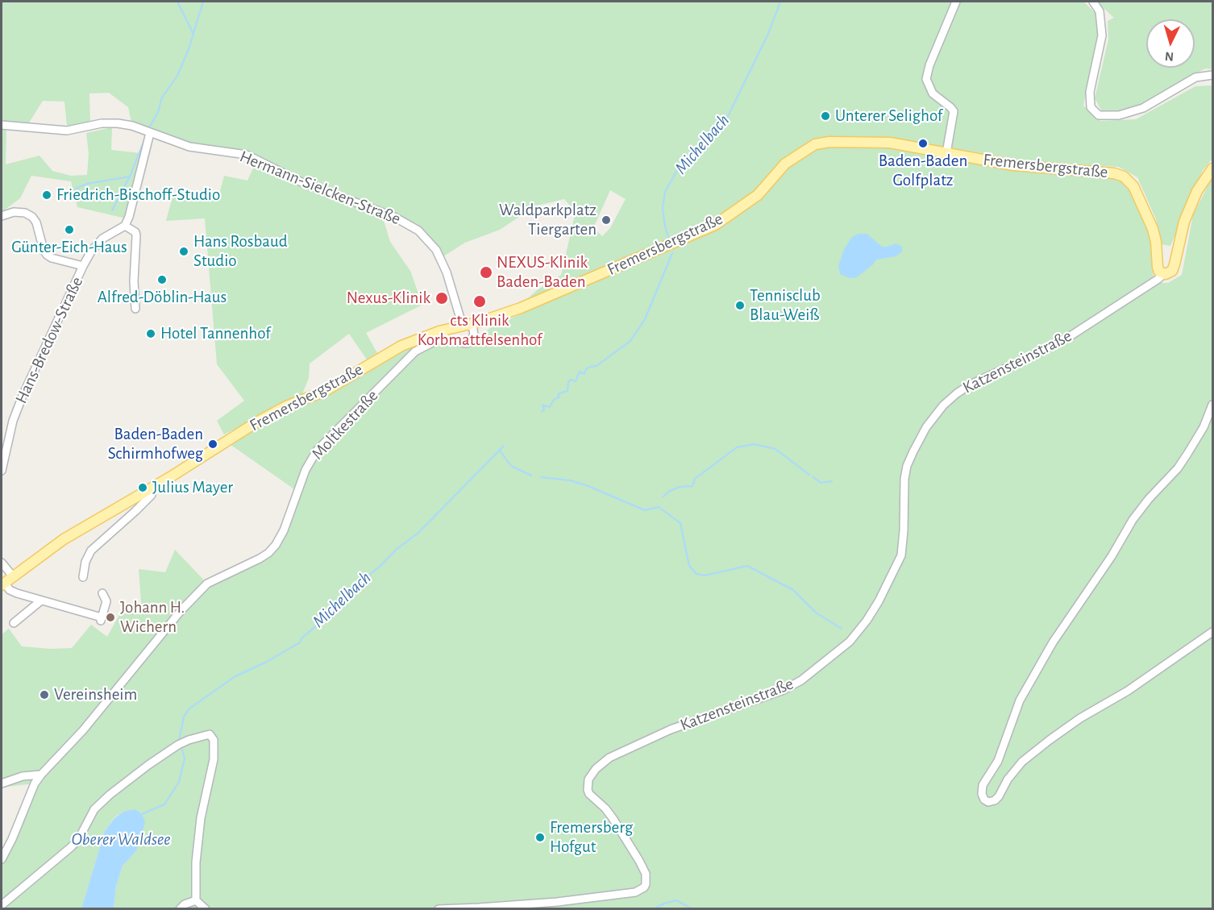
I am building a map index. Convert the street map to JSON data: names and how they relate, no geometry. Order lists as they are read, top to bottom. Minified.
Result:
{"streets":{"main road":["Fremersbergstraße"],"street":["Hermann-Sielcken-Straße","Hans-Bredow-Straße","Katzensteinstraße","Moltkestraße"]},"crossings":[["Fremersbergstraße","Hermann-Sielcken-Straße"],["Fremersbergstraße","Katzensteinstraße"],["Fremersbergstraße","Moltkestraße"]],"water":["Michelbach","Oberer Waldsee"],"places":["Unterer Selighof","Baden-Baden Golfplatz","Friedrich-Bischoff-Studio","Waldparkplatz Tiergarten","Günter-Eich-Haus","Hans Rosbaud Studio","NEXUS-Klinik Baden-Baden","Alfred-Döblin-Haus","Nexus-Klinik","cts Klinik Korbmattfelsenhof","Tennisclub Blau-Weiß","Hotel Tannenhof","Baden-Baden Schirmhofweg","Julius Mayer","Johann H. Wichern","Vereinsheim","Fremersberg Hofgut"],"north":"bottom"}
